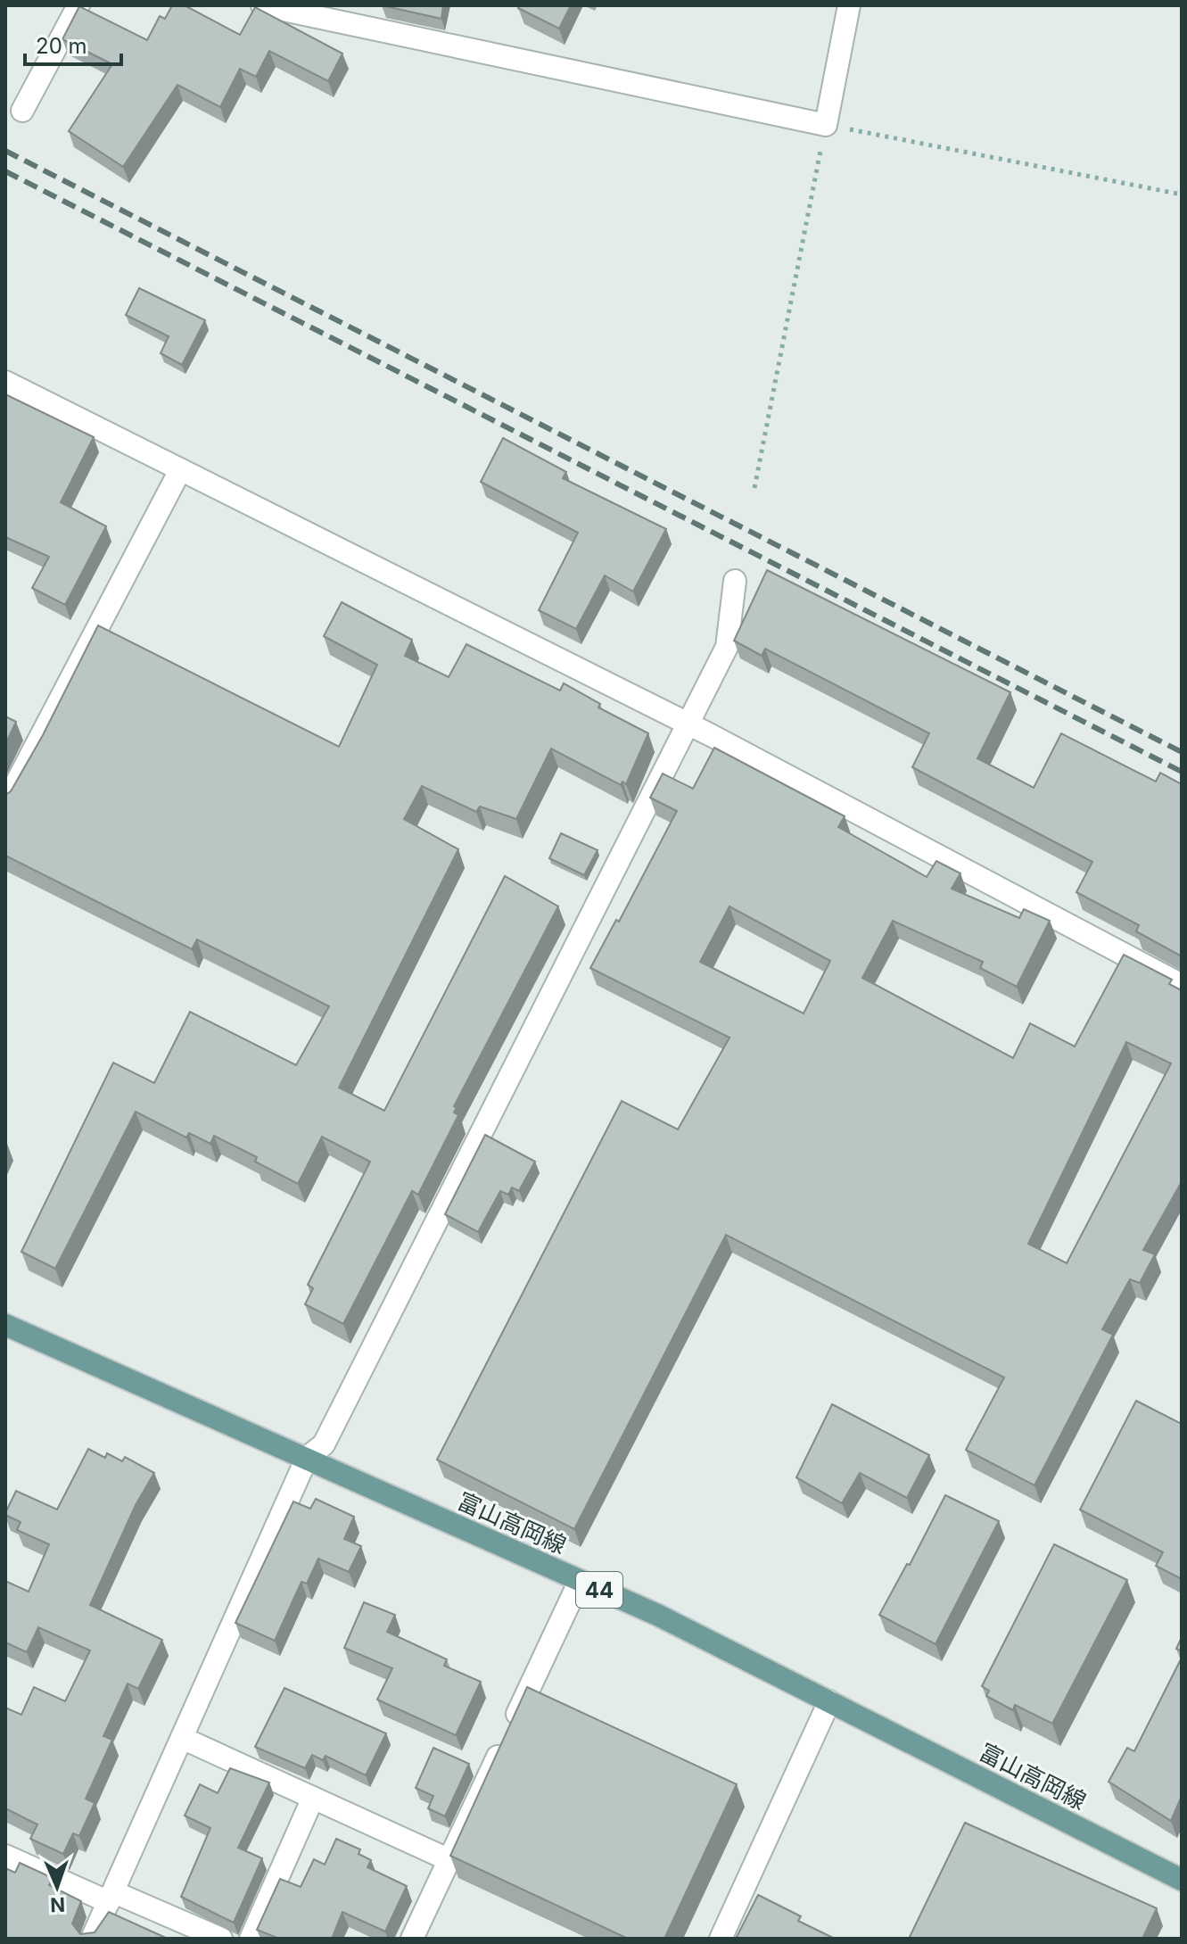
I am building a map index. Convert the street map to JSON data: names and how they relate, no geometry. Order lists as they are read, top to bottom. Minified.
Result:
{"streets":{"main road":["富山高岡線","44"]},"scale_bar":"20 m","north":"bottom"}
